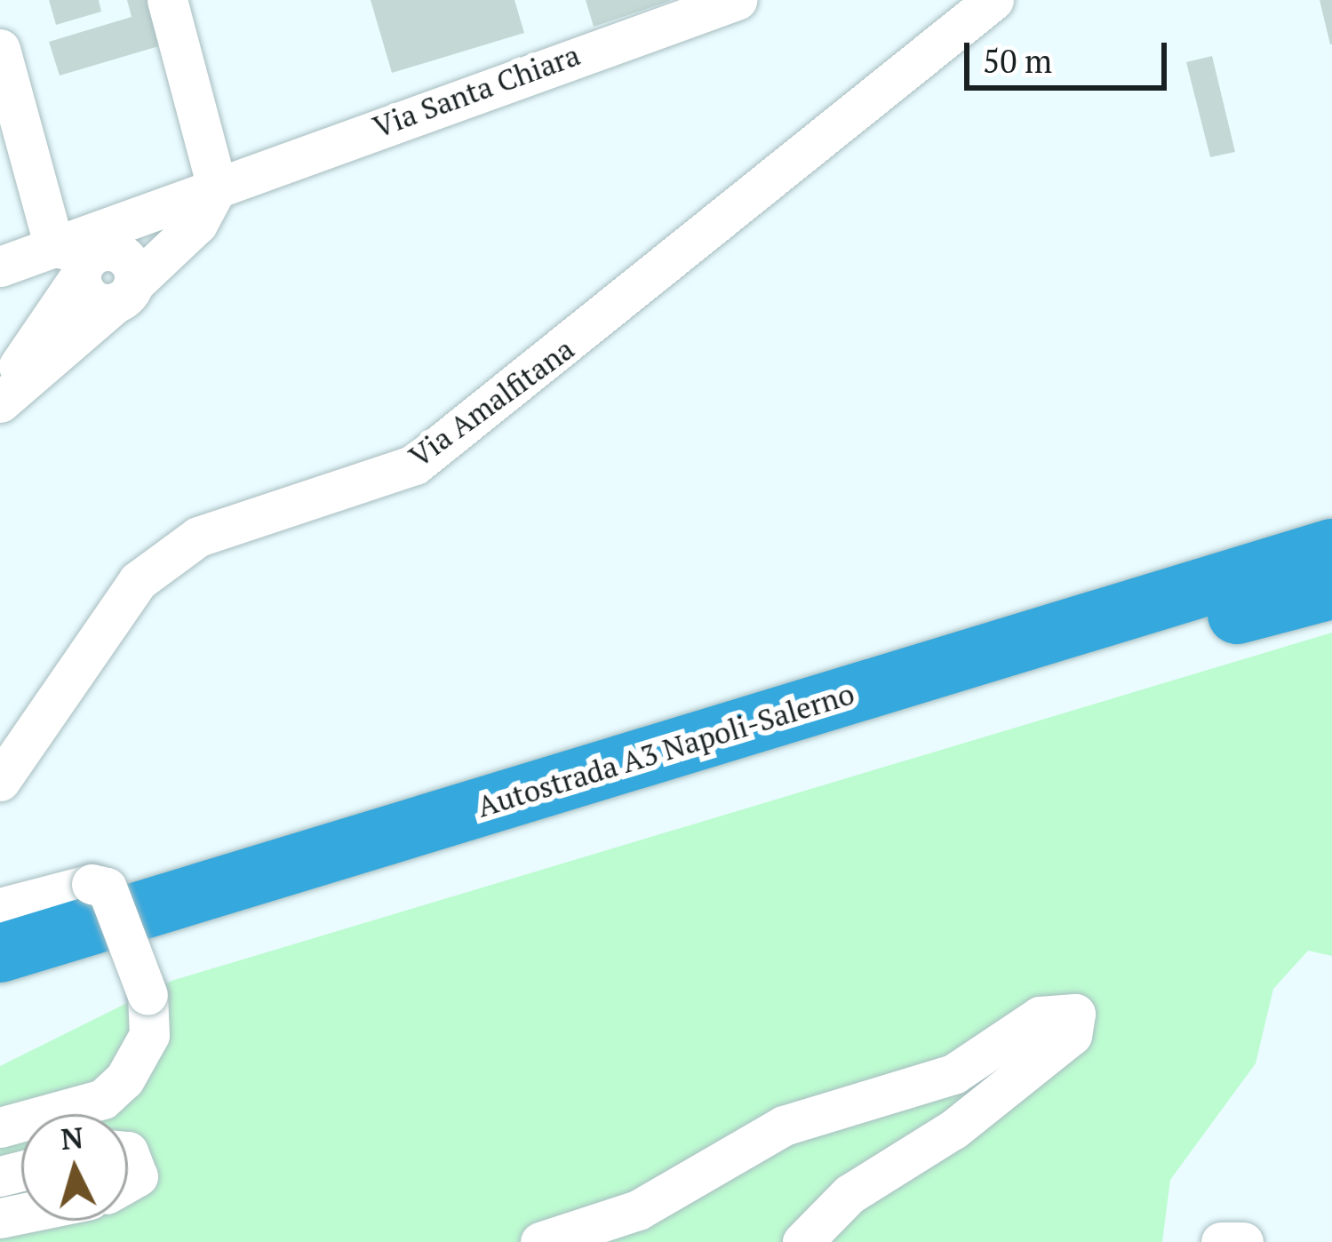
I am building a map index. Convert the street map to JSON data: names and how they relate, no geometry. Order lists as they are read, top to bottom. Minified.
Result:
{"streets":{"highway":["Autostrada A3 Napoli-Salerno"],"street":["Via Santa Chiara","Via Amalfitana"]},"scale_bar":"50 m","north":"top"}
